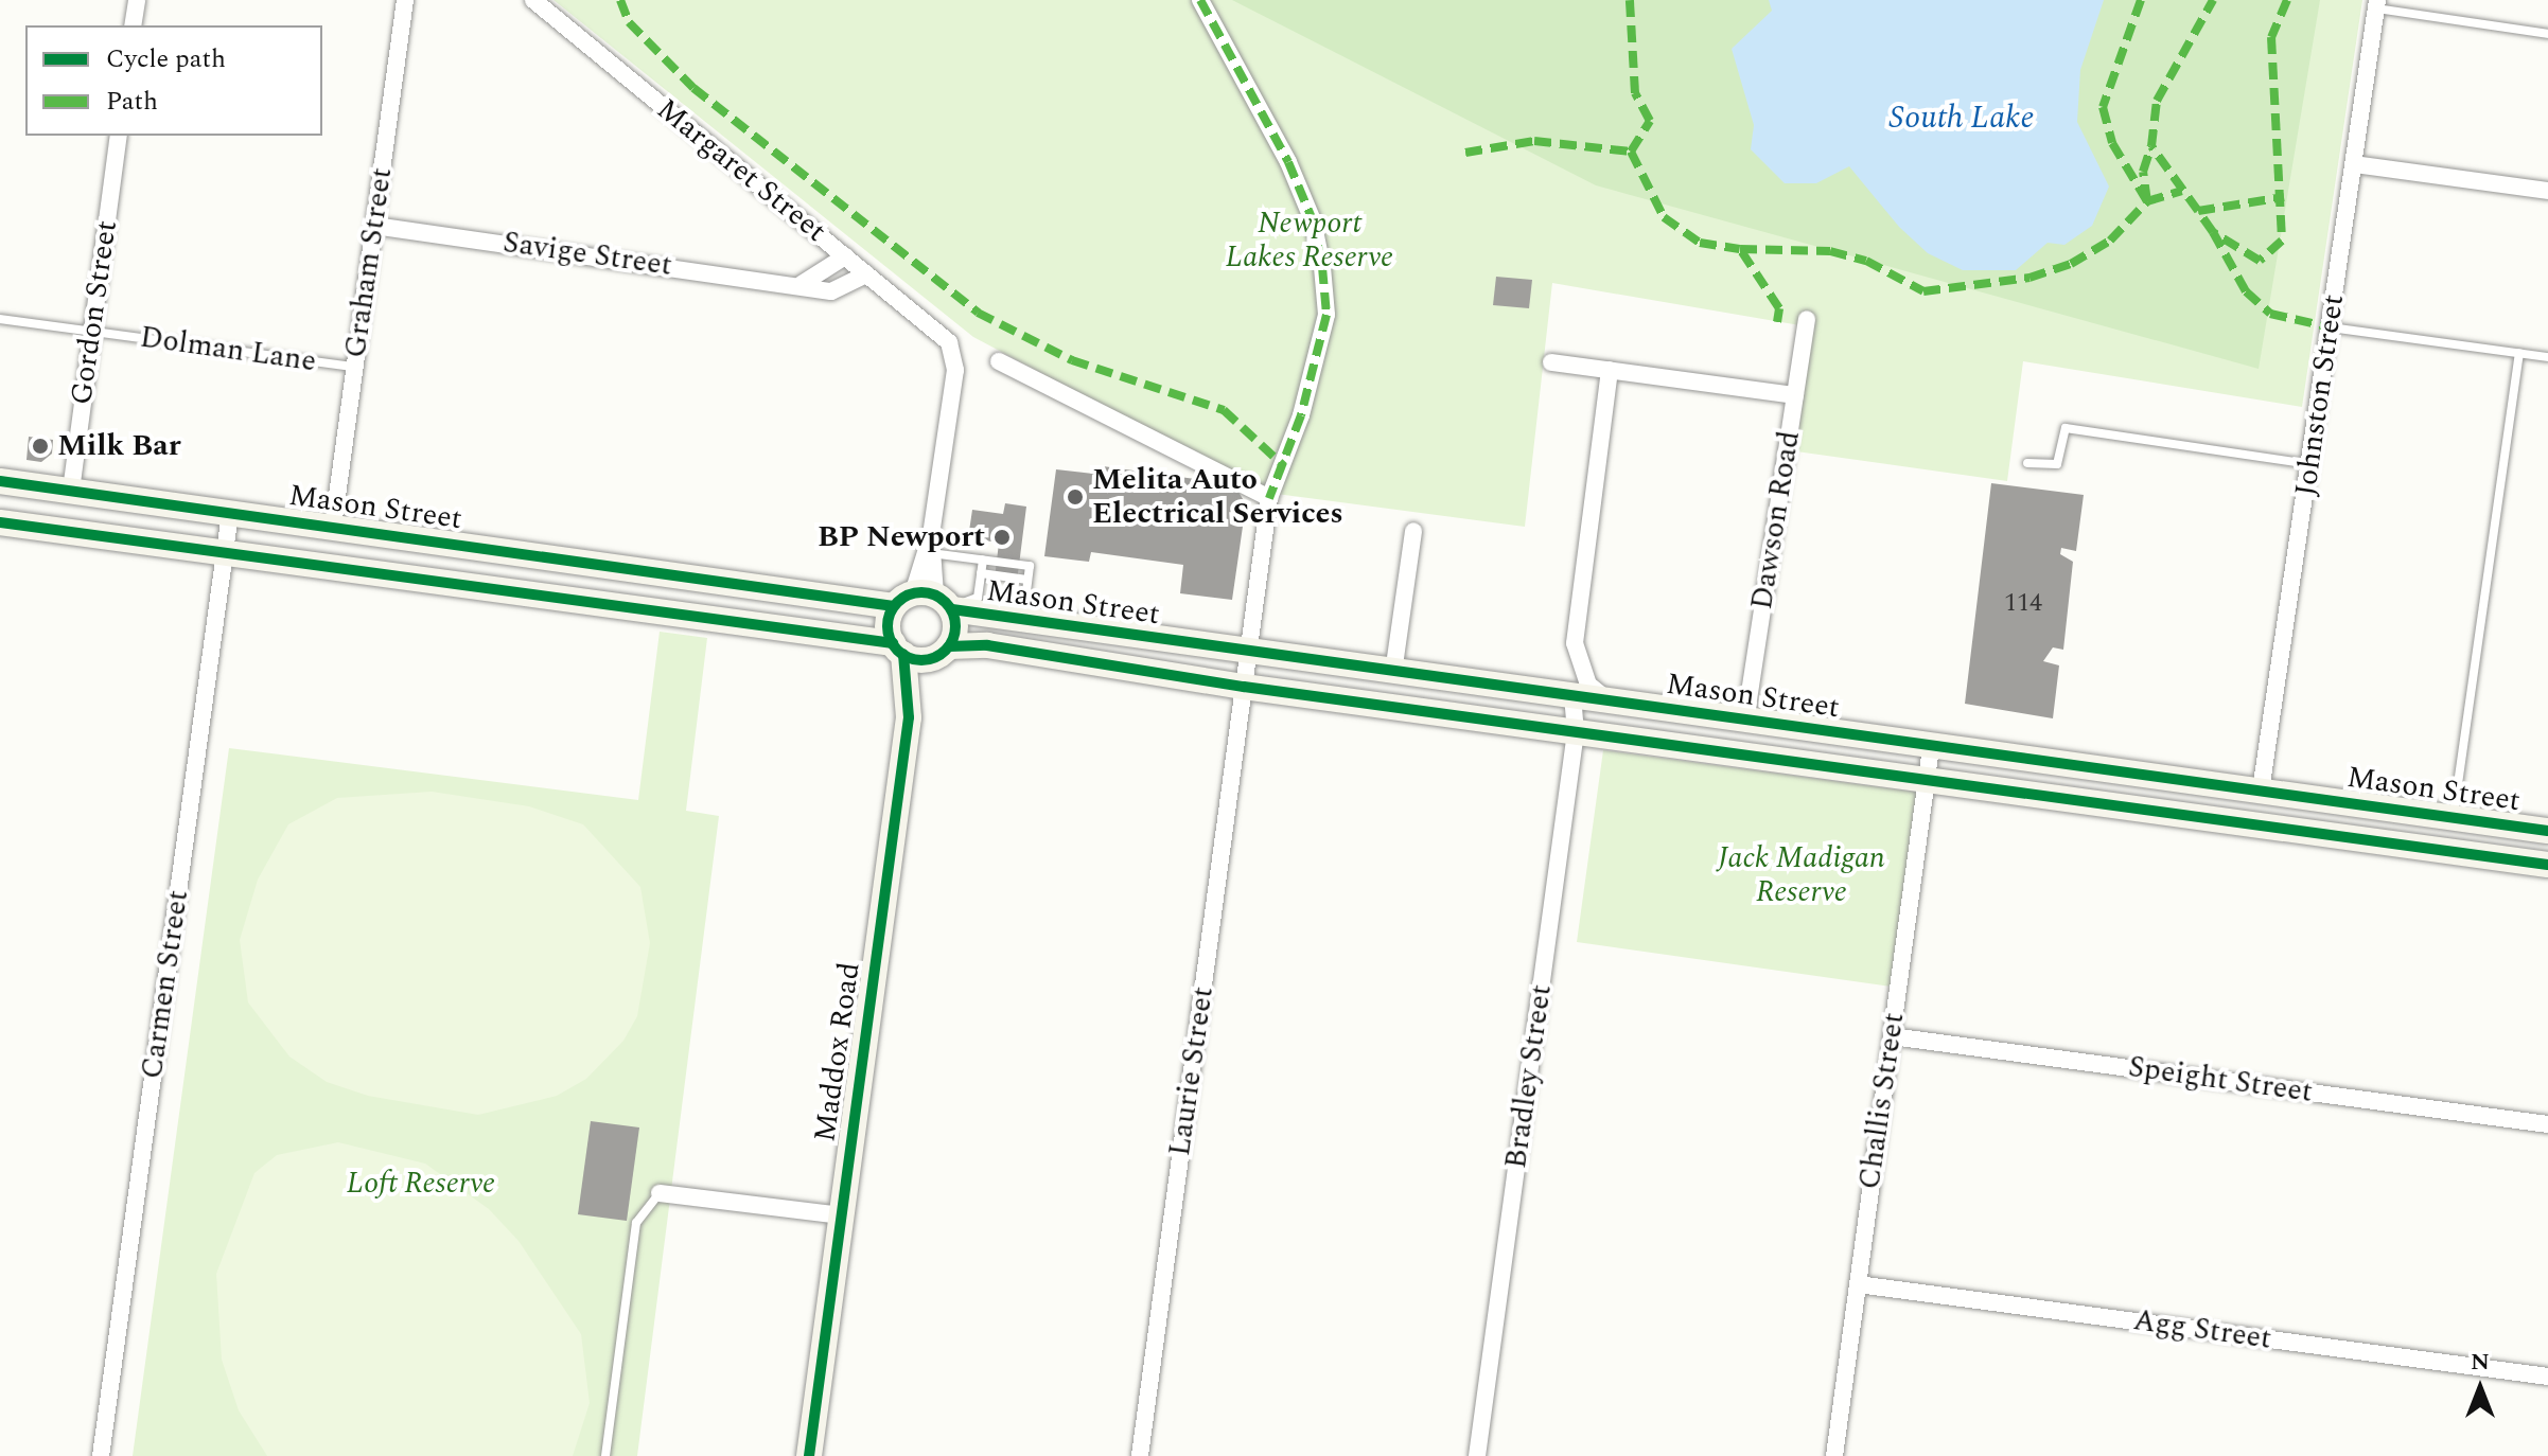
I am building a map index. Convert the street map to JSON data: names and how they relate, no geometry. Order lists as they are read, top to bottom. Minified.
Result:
{"streets":{"street":["Margaret Street","Savige Street","Graham Street","Gordon Street","Johnston Street","Mason Street","Dawson Road","Carmen Street","Maddox Road","Laurie Street","Bradley Street","Speight Street","Challis Street","Agg Street"],"lane":["Dolman Lane"]},"crossings":[["Margaret Street","Savige Street"],["Savige Street","Graham Street"],["Graham Street","Dolman Lane"],["Graham Street","Mason Street"],["Gordon Street","Dolman Lane"],["Gordon Street","Mason Street"],["Johnston Street","Mason Street"],["Mason Street","Dawson Road"],["Mason Street","Carmen Street"],["Mason Street","Maddox Road"],["Mason Street","Laurie Street"],["Mason Street","Bradley Street"],["Mason Street","Challis Street"],["Speight Street","Challis Street"],["Challis Street","Agg Street"]],"water":["South Lake"],"parks":["Newport Lakes Reserve","Jack Madigan Reserve","Loft Reserve"],"places":["Milk Bar","Melita Auto Electrical Services","BP Newport"],"house_numbers":["114"],"legend":["Cycle path","Path"],"north":"top"}
